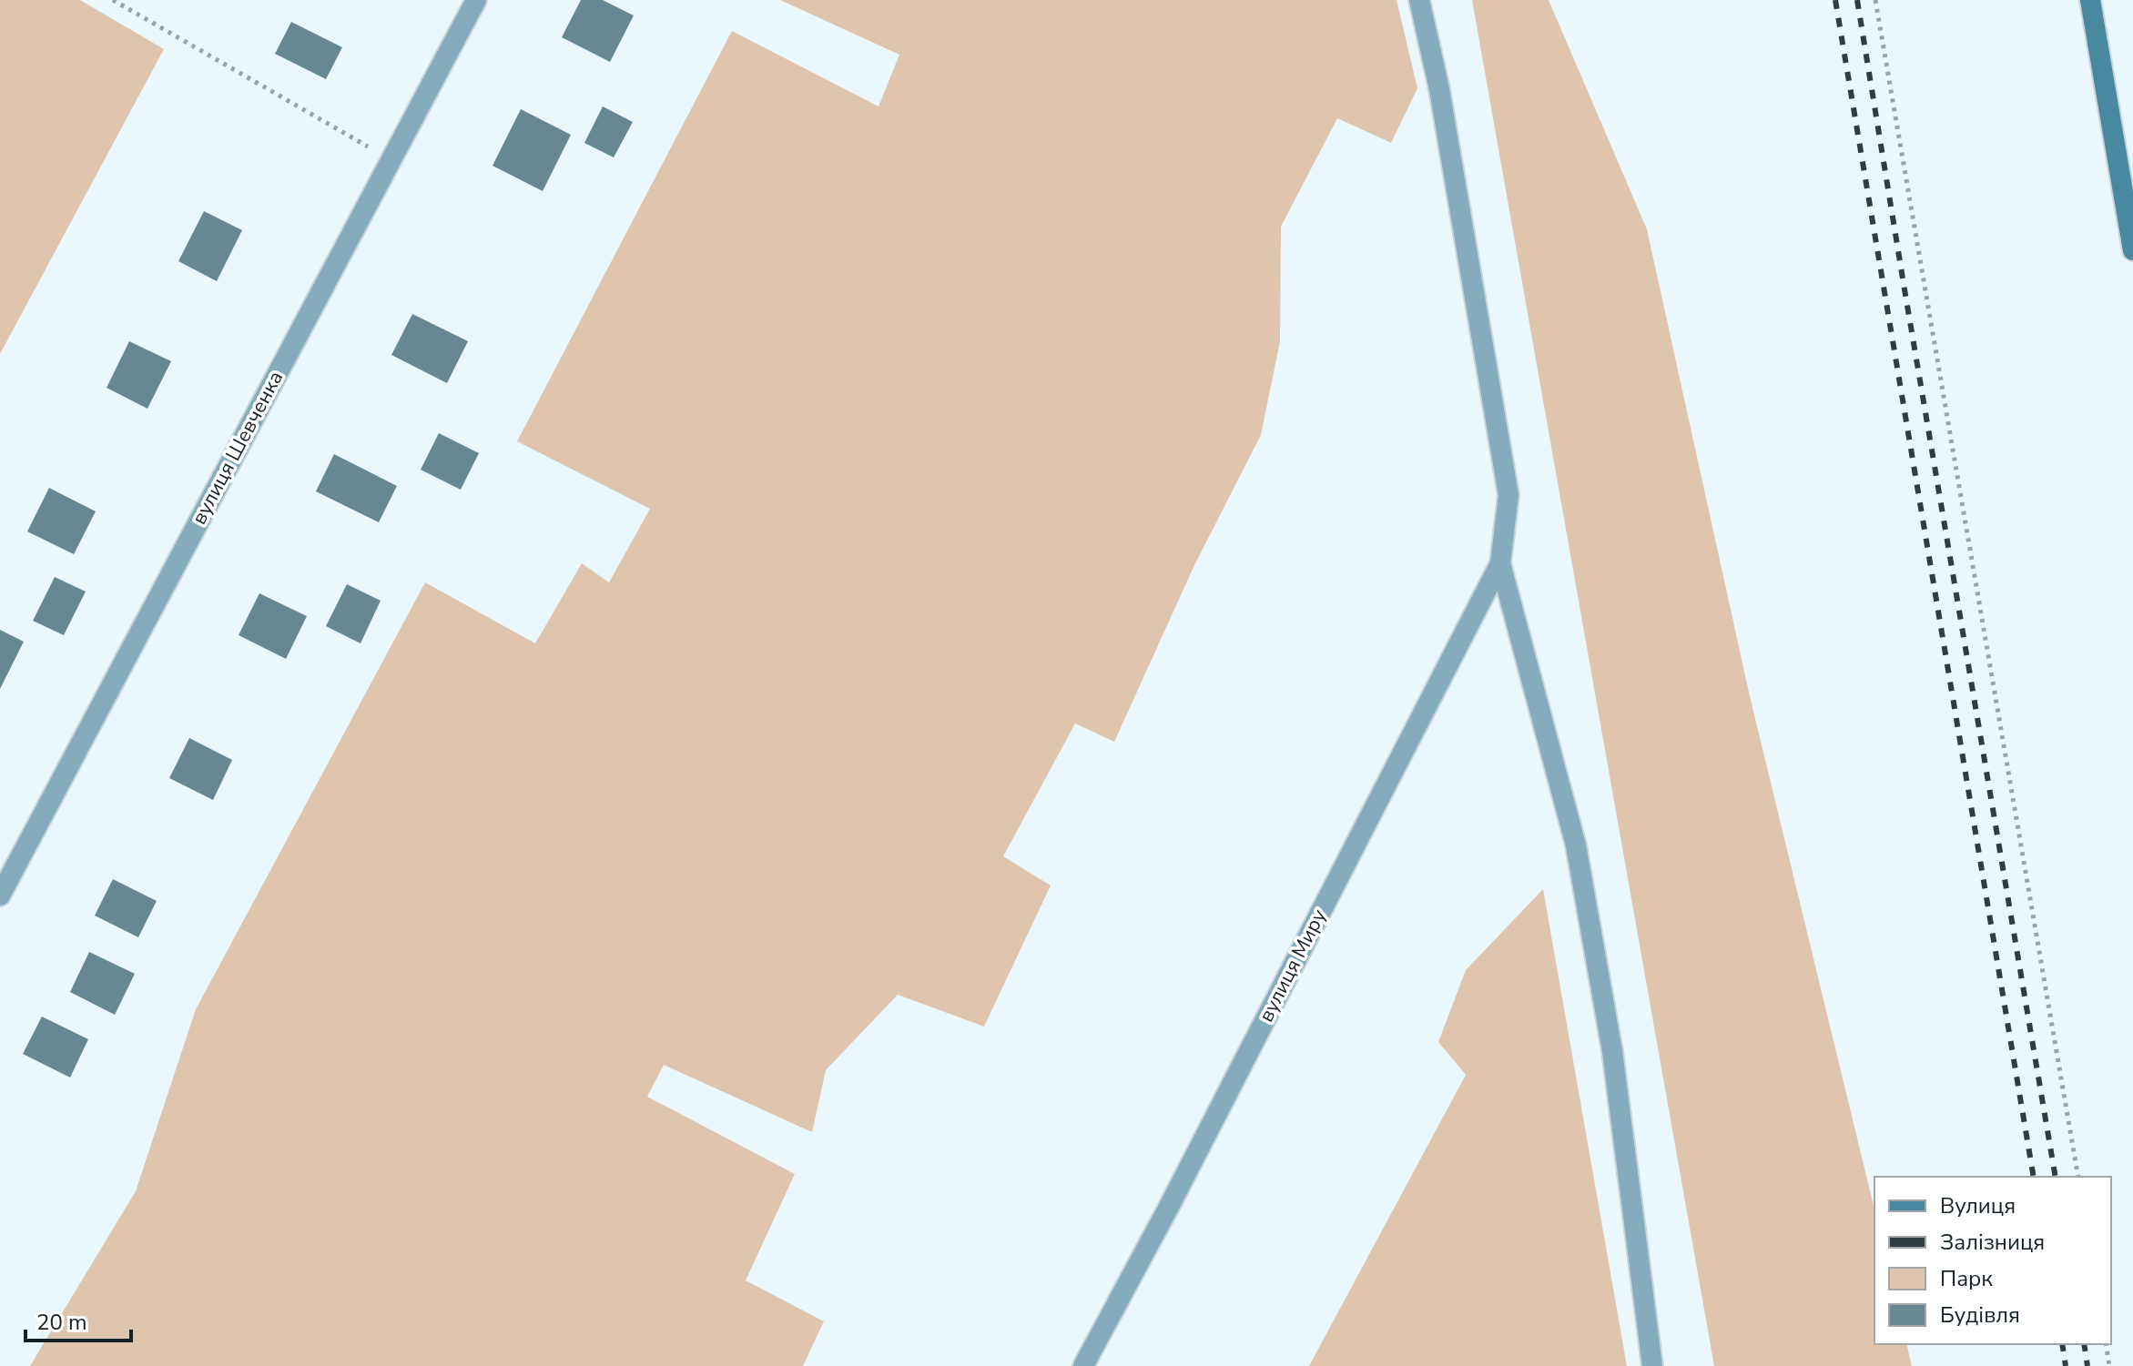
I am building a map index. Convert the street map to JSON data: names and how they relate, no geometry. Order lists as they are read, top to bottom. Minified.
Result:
{"streets":{"street":["вулиця Шевченка","вулиця Миру"]},"legend":["Вулиця","Залізниця","Парк","Будівля"],"scale_bar":"20 m"}
